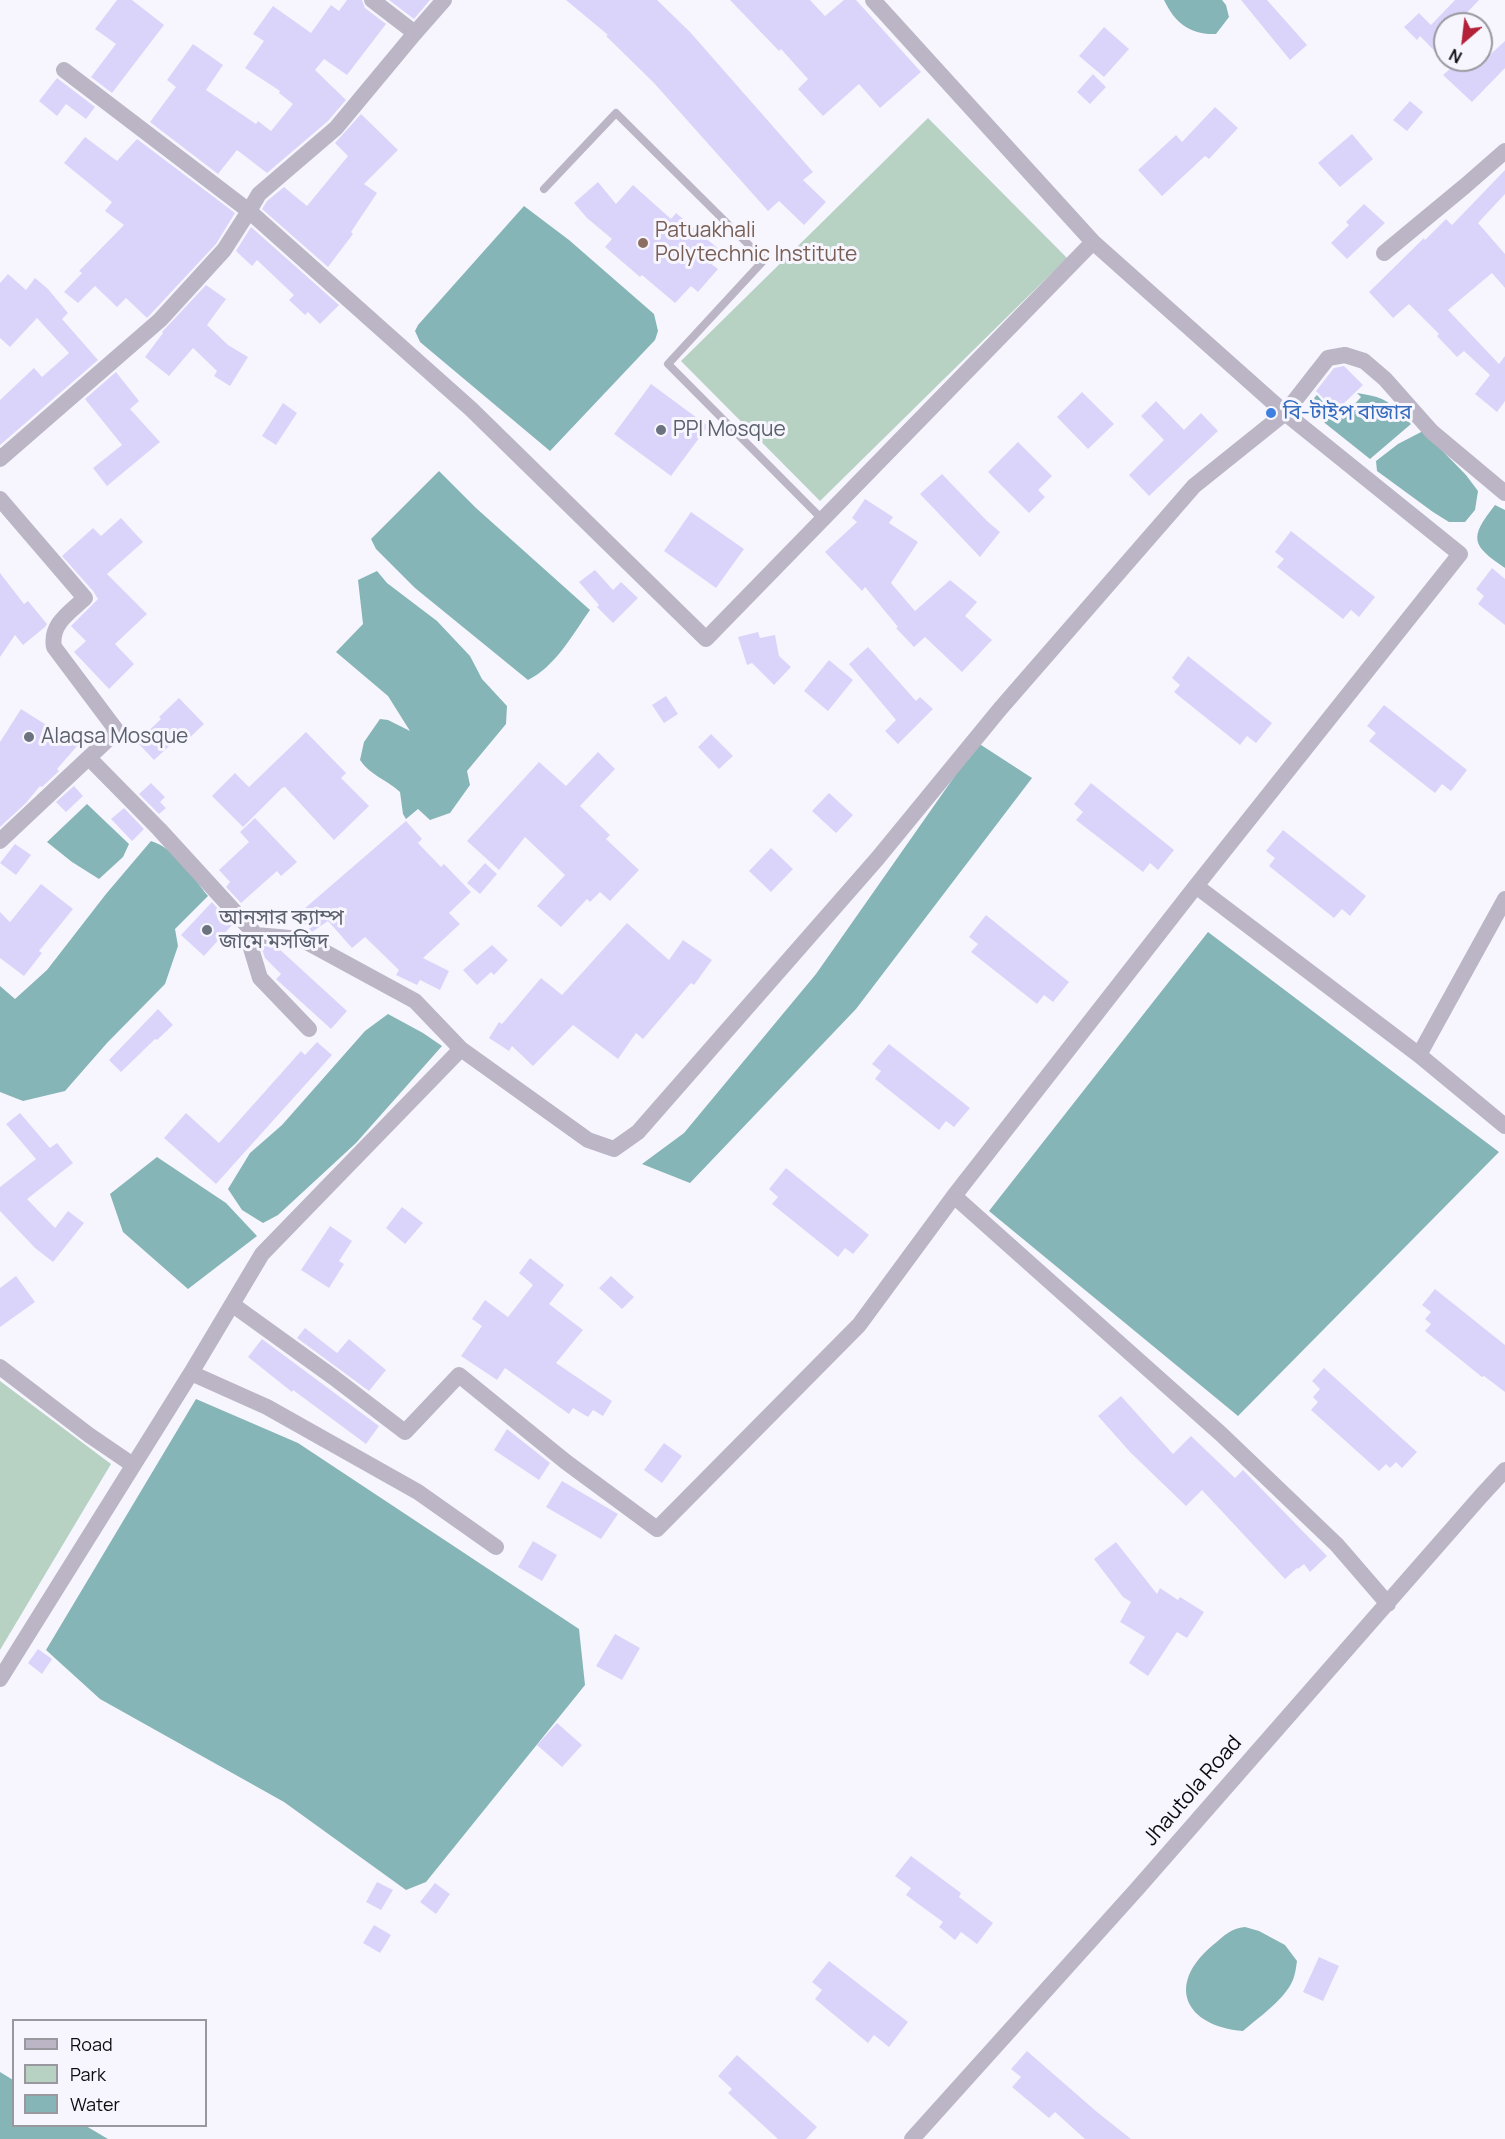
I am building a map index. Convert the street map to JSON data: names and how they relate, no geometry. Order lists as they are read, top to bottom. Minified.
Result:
{"streets":{"street":["Jhautola Road"]},"places":["Patuakhali Polytechnic Institute","বি-টাইপ বাজার","PPI Mosque","Alaqsa Mosque","আনসার ক্যাম্প জামে মসজিদ"],"legend":["Road","Park","Water"],"north":"bottom left"}
